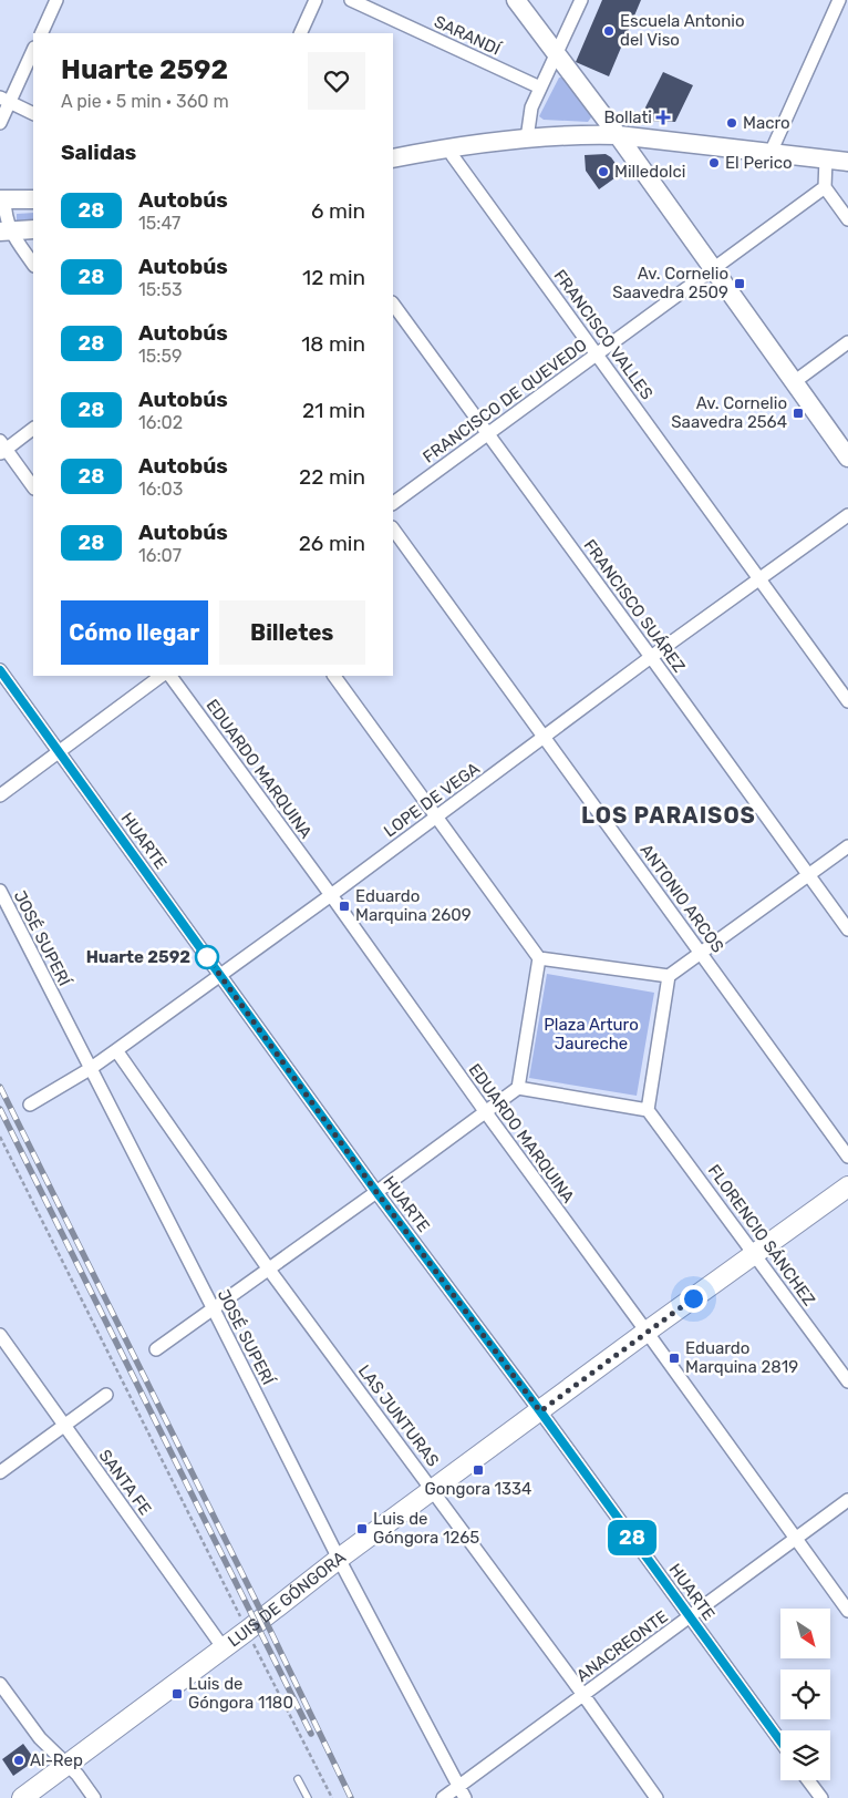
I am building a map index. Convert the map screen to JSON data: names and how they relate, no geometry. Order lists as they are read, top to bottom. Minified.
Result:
{"streets":{"main road":["LUIS DE GÓNGORA"],"street":["SARANDÍ","FRANCISCO VALLES","FRANCISCO DE QUEVEDO","FRANCISCO SUÁREZ","EDUARDO MARQUINA","LOPE DE VEGA","HUARTE","ANTONIO ARCOS","JOSÉ SUPERÍ","FLORENCIO SÁNCHEZ","LAS JUNTURAS","SANTA FE","ANACREONTE"]},"crossings":[["FRANCISCO VALLES","FRANCISCO DE QUEVEDO"],["FRANCISCO VALLES","LOPE DE VEGA"],["FRANCISCO DE QUEVEDO","FRANCISCO SUÁREZ"],["FRANCISCO SUÁREZ","LOPE DE VEGA"],["EDUARDO MARQUINA","LOPE DE VEGA"],["EDUARDO MARQUINA","LUIS DE GÓNGORA"],["EDUARDO MARQUINA","ANACREONTE"],["LOPE DE VEGA","HUARTE"],["LOPE DE VEGA","ANTONIO ARCOS"],["LOPE DE VEGA","JOSÉ SUPERÍ"],["LOPE DE VEGA","LAS JUNTURAS"],["HUARTE","LUIS DE GÓNGORA"],["HUARTE","ANACREONTE"],["JOSÉ SUPERÍ","LUIS DE GÓNGORA"],["JOSÉ SUPERÍ","ANACREONTE"],["FLORENCIO SÁNCHEZ","LUIS DE GÓNGORA"],["LAS JUNTURAS","LUIS DE GÓNGORA"],["LAS JUNTURAS","ANACREONTE"],["SANTA FE","LUIS DE GÓNGORA"]],"districts":["LOS PARAISOS"],"parks":["Plaza Arturo Jaureche"],"places":{"other":["Escuela Antonio del Viso","Macro","El Perico","Milledolci","Huarte 2592","Al-Rep"],"health":["Bollati"],"transit":["Av. Cornelio Saavedra 2509","Av. Cornelio Saavedra 2564","Eduardo Marquina 2609","Eduardo Marquina 2819","Gongora 1334","Luis de Góngora 1265","Luis de Góngora 1180"]},"lines":["bus line 28"],"north":"bottom right","page":{"on_map":"28","heading":[["Huarte 2592","A pie · 5 min · 360 m"],"Salidas"],"list":[{"mark":"28","name":"Autobús","note":"15:47","value":"6 min"},{"mark":"28","name":"Autobús","note":"15:53","value":"12 min"},{"mark":"28","name":"Autobús","note":"15:59","value":"18 min"},{"mark":"28","name":"Autobús","note":"16:02","value":"21 min"},{"mark":"28","name":"Autobús","note":"16:03","value":"22 min"},{"mark":"28","name":"Autobús","note":"16:07","value":"26 min"}],"buttons":["Cómo llegar","Billetes"]}}
